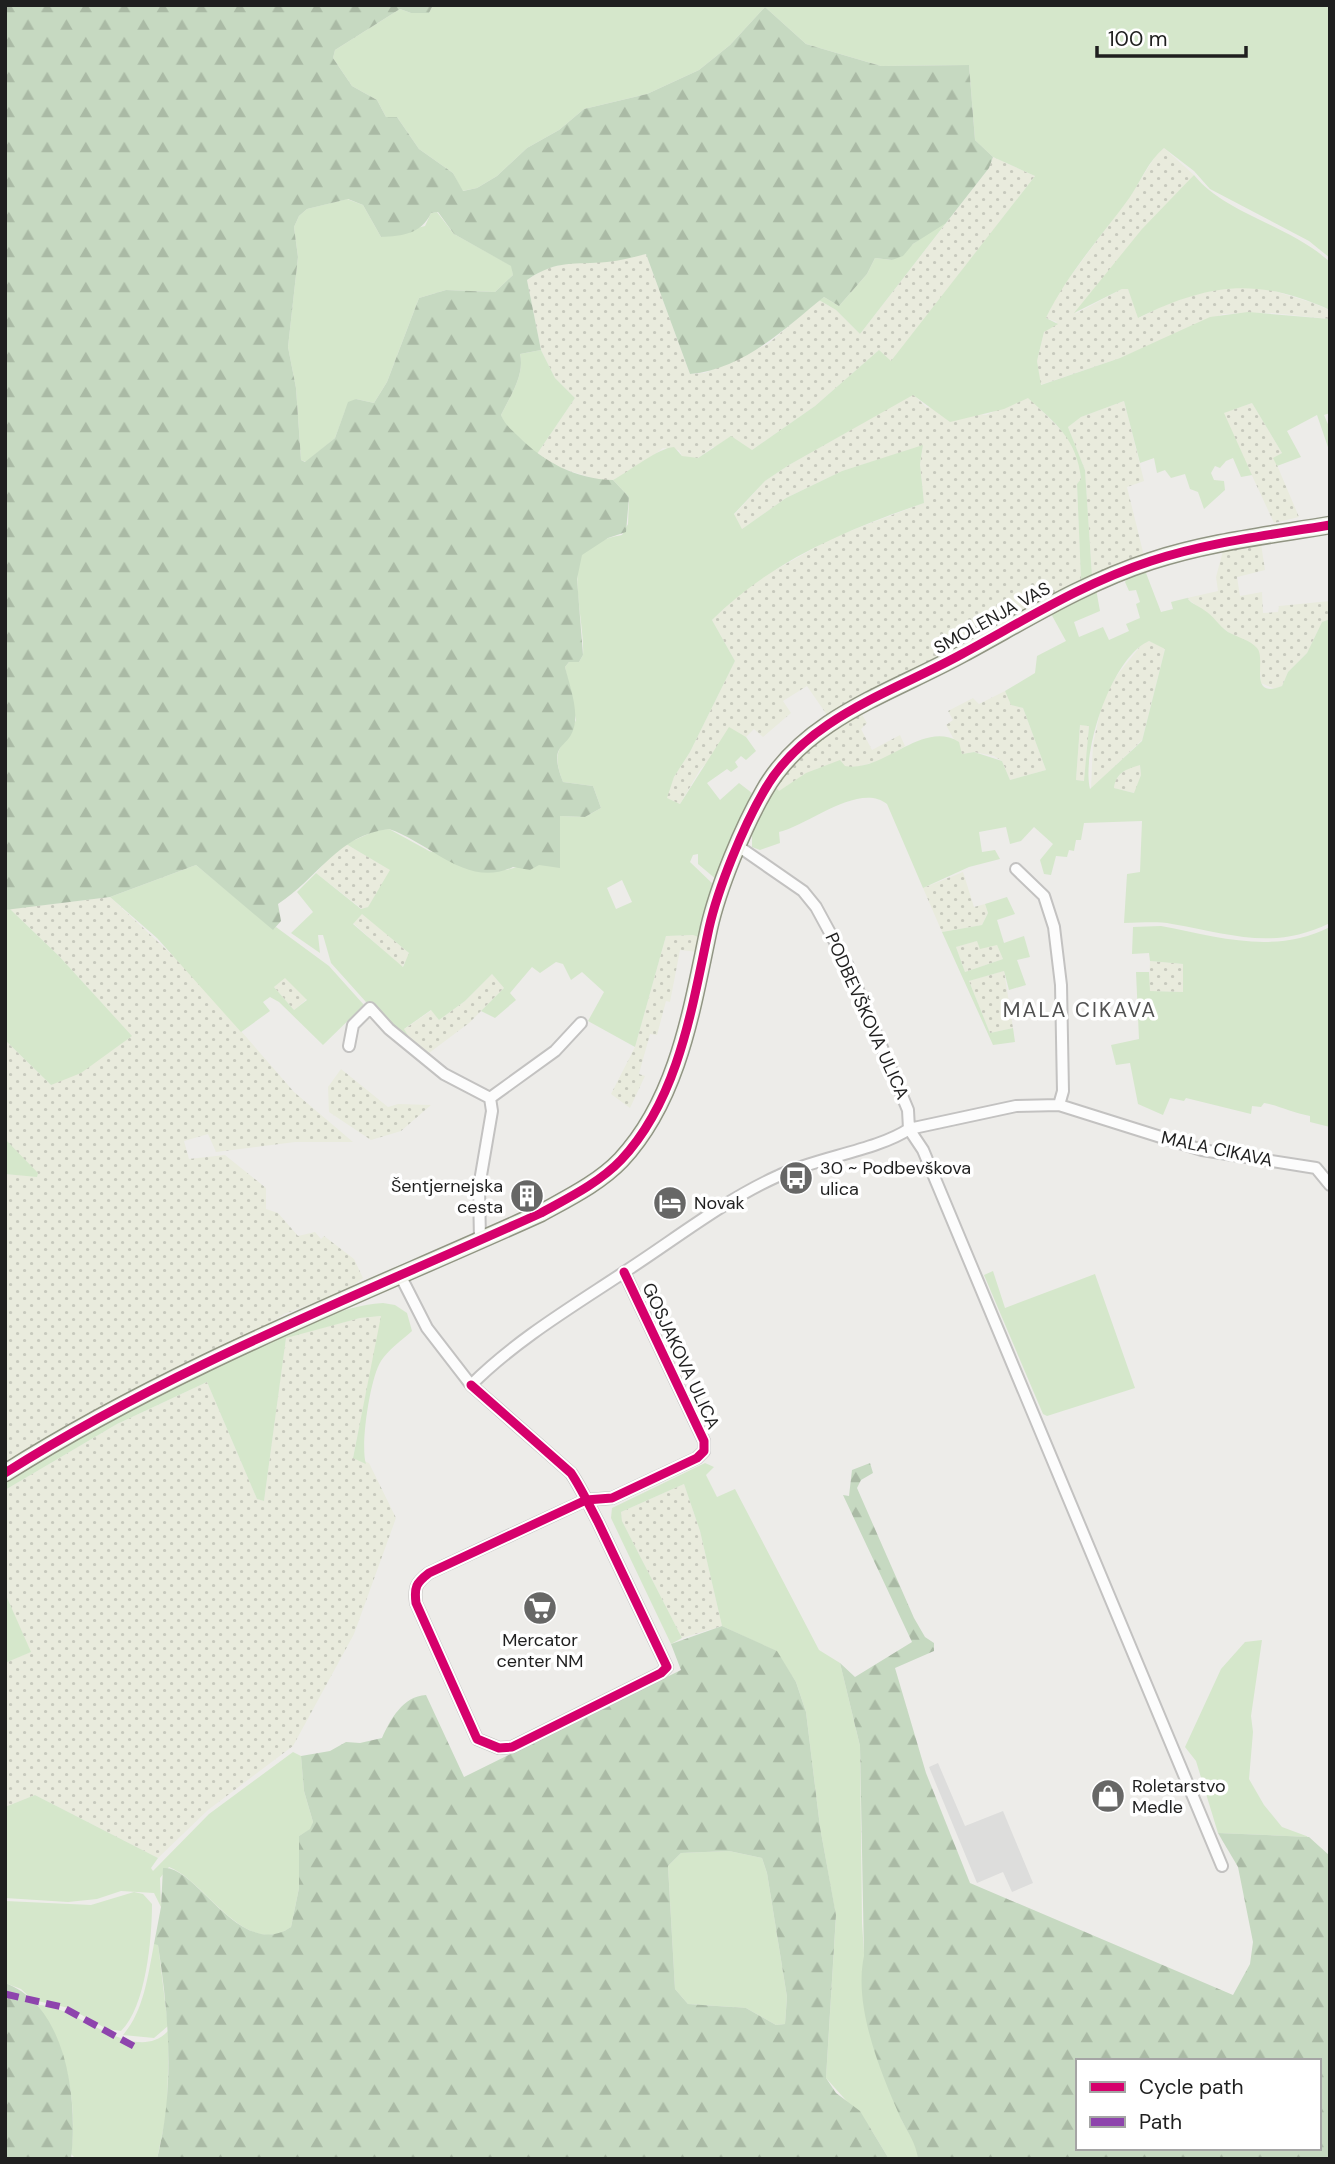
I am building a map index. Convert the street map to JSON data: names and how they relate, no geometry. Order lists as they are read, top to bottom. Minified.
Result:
{"streets":{"main road":["SMOLENJA VAS"],"street":["PODBEVŠKOVA ULICA","MALA CIKAVA","GOSJAKOVA ULICA"]},"crossings":[["SMOLENJA VAS","PODBEVŠKOVA ULICA"],["PODBEVŠKOVA ULICA","MALA CIKAVA"]],"districts":["MALA CIKAVA"],"places":{"bus stop":["30 ~ Podbevškova ulica"],"building":["Šentjernejska cesta"],"hotel":["Novak"],"supermarket":["Mercator center NM"],"shop":["Roletarstvo Medle"]},"legend":["Cycle path","Path"],"scale_bar":"100 m"}
